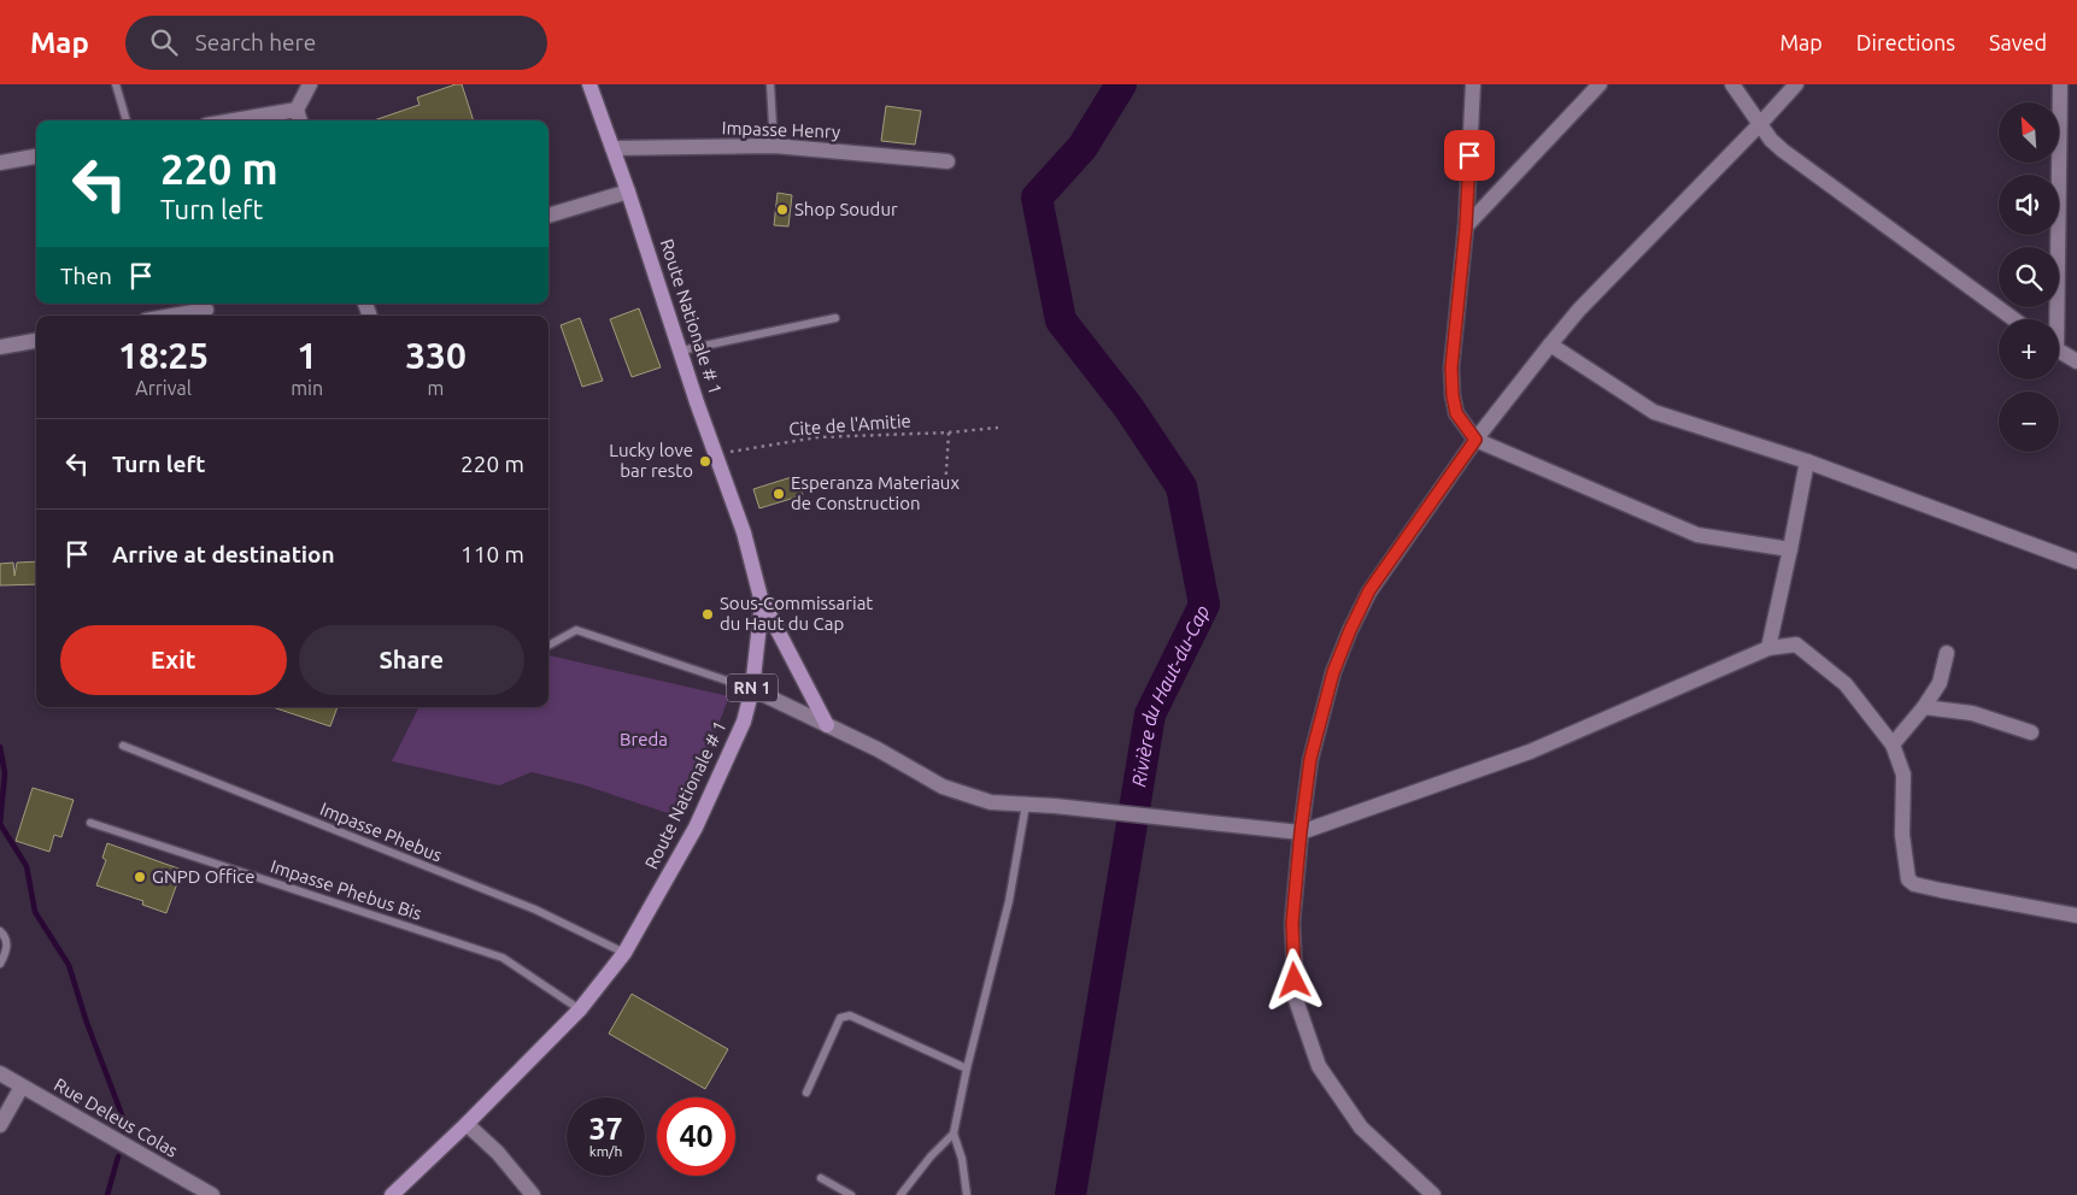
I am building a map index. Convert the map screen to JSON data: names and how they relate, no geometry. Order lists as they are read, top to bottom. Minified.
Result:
{"streets":{"main road":["Route Nationale # 1","RN 1"],"street":["Impasse Henry","Rue Deleus Colas"],"lane":["Impasse Phebus","Impasse Phebus Bis"],"path":["Cite de l'Amitie"]},"crossings":[["Impasse Henry","Route Nationale # 1"],["Route Nationale # 1","Cite de l'Amitie"],["Route Nationale # 1","Impasse Phebus"],["Route Nationale # 1","Impasse Phebus Bis"]],"water":["Rivière du Haut-du-Cap"],"parks":["Breda"],"places":["Shop Soudur","Lucky love bar resto","Esperanza Materiaux de Construction","Sous-Commissariat du Haut du Cap","GNPD Office"],"north":"top left","page":{"header":"Map","search":"Search here","nav":["Map","Directions","Saved"],"map_buttons":["+","−"],"turn":["220 m","Turn left"],"then":"Then","eta":["18:25","Arrival","1","min","330","m"],"list":[{"name":"Turn left","value":"220 m"},{"name":"Arrive at destination","value":"110 m"}],"buttons":["Exit","Share"],"speed":"37 km/h","limit":"40"}}
